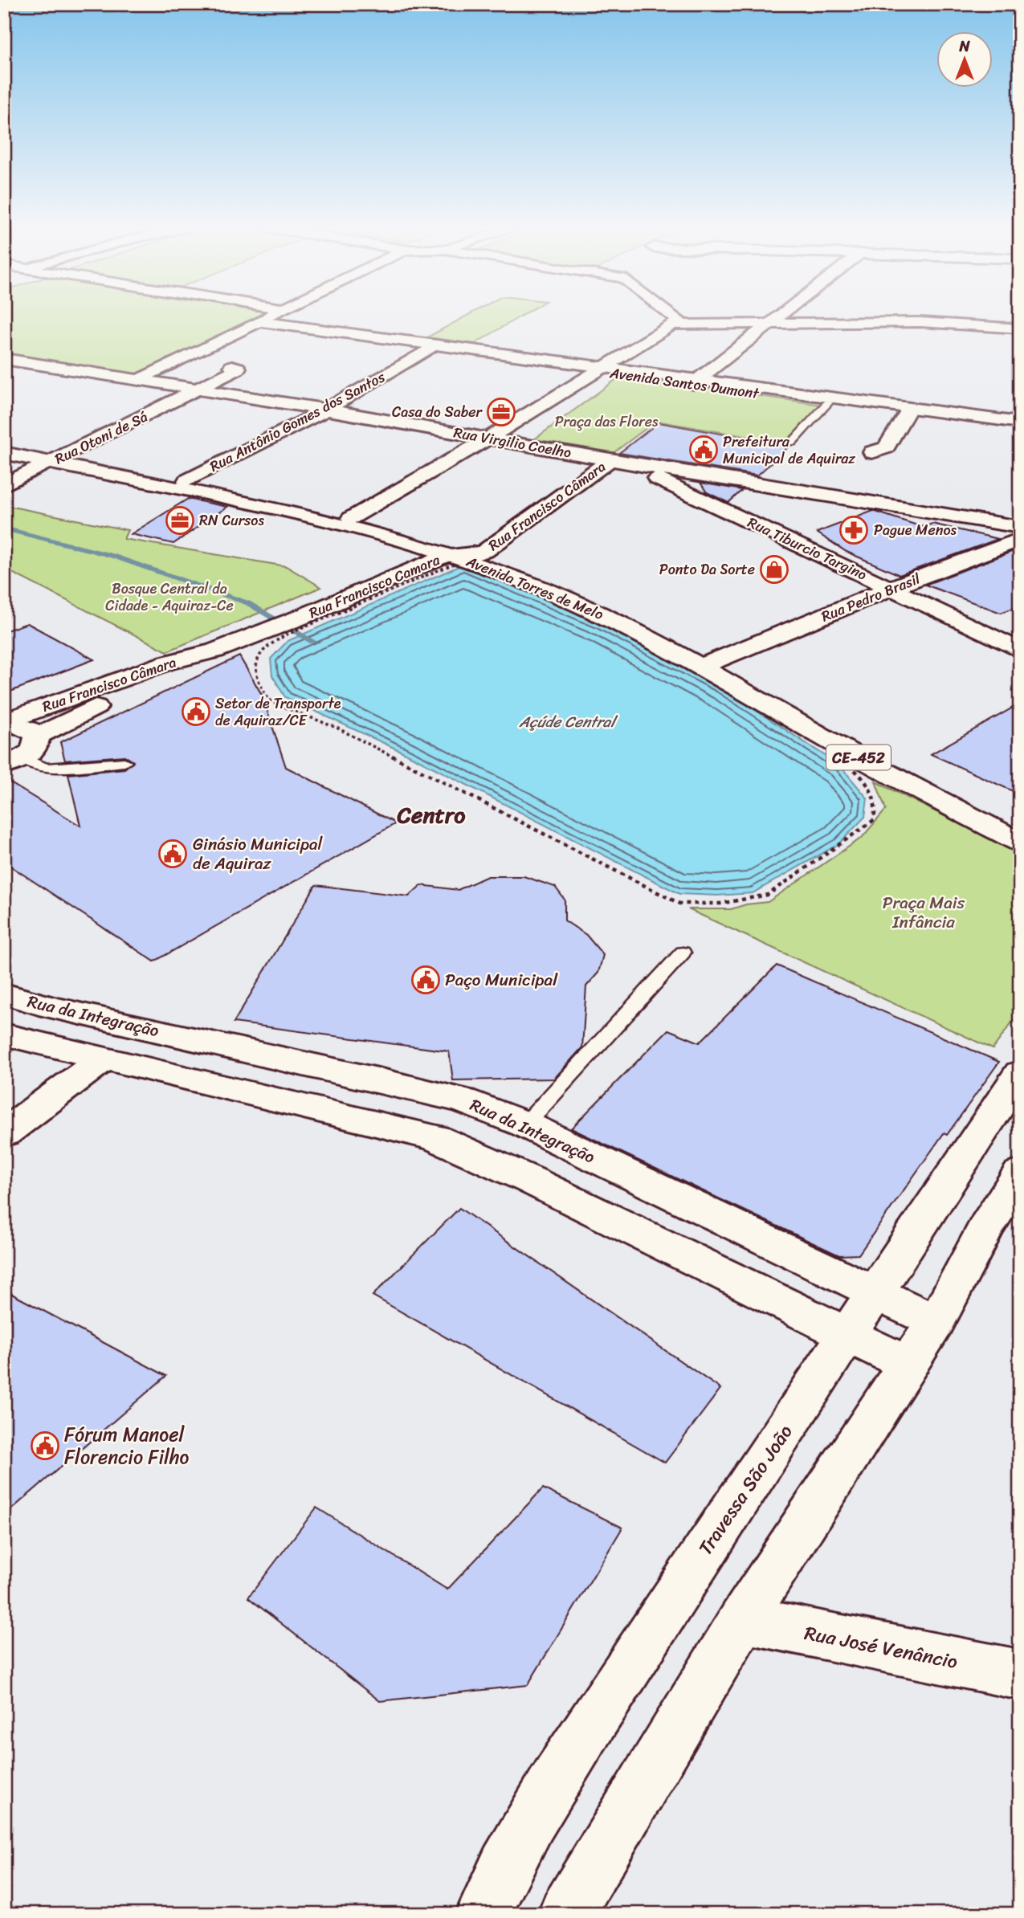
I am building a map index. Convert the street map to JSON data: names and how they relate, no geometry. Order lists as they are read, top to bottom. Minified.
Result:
{"streets":{"street":["Avenida Santos Dumont","Rua Antônio Gomes dos Santos","Rua Otoni de Sá","Rua Virgilio Coelho","Rua Francisco Câmara","Rua Tiburcio Targino","Rua Francisco Camara","Avenida Torres de Melo","Rua Pedro Brasil","CE-452","Rua da Integração","Travessa São João","Rua José Venâncio"]},"crossings":[["Avenida Santos Dumont","Rua Antônio Gomes dos Santos"],["Rua Antônio Gomes dos Santos","Rua Virgilio Coelho"],["Rua Antônio Gomes dos Santos","Avenida Torres de Melo"],["Rua Otoni de Sá","Rua Virgilio Coelho"],["Rua Otoni de Sá","Avenida Torres de Melo"],["Rua Virgilio Coelho","Rua Francisco Câmara"],["Rua Virgilio Coelho","Rua Tiburcio Targino"],["Rua Francisco Câmara","Rua Tiburcio Targino"],["Rua Francisco Câmara","Rua Francisco Camara"],["Rua Francisco Câmara","Avenida Torres de Melo"],["Rua Tiburcio Targino","Rua Pedro Brasil"],["Rua Francisco Camara","Avenida Torres de Melo"],["Avenida Torres de Melo","Rua Pedro Brasil"],["Rua da Integração","Travessa São João"]],"districts":["Centro"],"water":["Açúde Central"],"parks":["Praça das Flores","Bosque Central da Cidade - Aquiraz-Ce","Praça Mais Infância"],"places":{"office":["Casa do Saber","RN Cursos"],"public building":["Prefeitura Municipal de Aquiraz","Setor de Transporte de Aquiraz/CE","Ginásio Municipal de Aquiraz","Paço Municipal","Fórum Manoel Florencio Filho"],"pharmacy":["Pague Menos"],"shop":["Ponto Da Sorte"]},"north":"top"}
